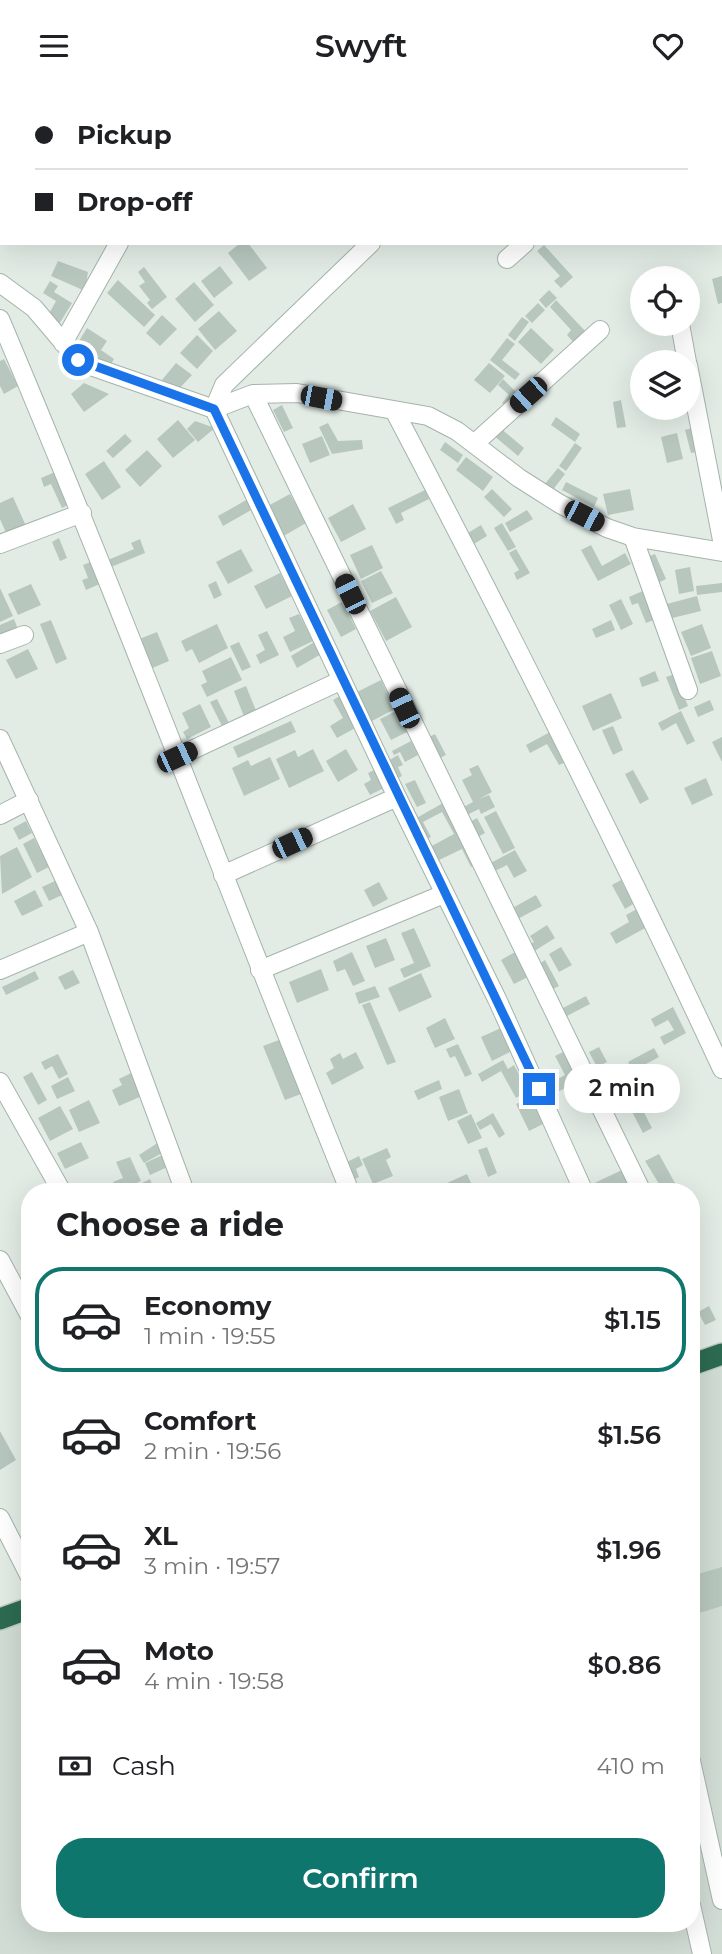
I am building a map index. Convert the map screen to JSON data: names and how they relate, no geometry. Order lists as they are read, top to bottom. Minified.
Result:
{"page":{"header":"Swyft","banner":["Pickup","Drop-off"],"bubble":"2 min","heading":"Choose a ride","list":[{"name":"Economy","note":"1 min · 19:55","value":"$1.15"},{"name":"Comfort","note":"2 min · 19:56","value":"$1.56"},{"name":"XL","note":"3 min · 19:57","value":"$1.96"},{"name":"Moto","note":"4 min · 19:58","value":"$0.86"}],"pay":["Cash","410 m"],"buttons":"Confirm"}}
